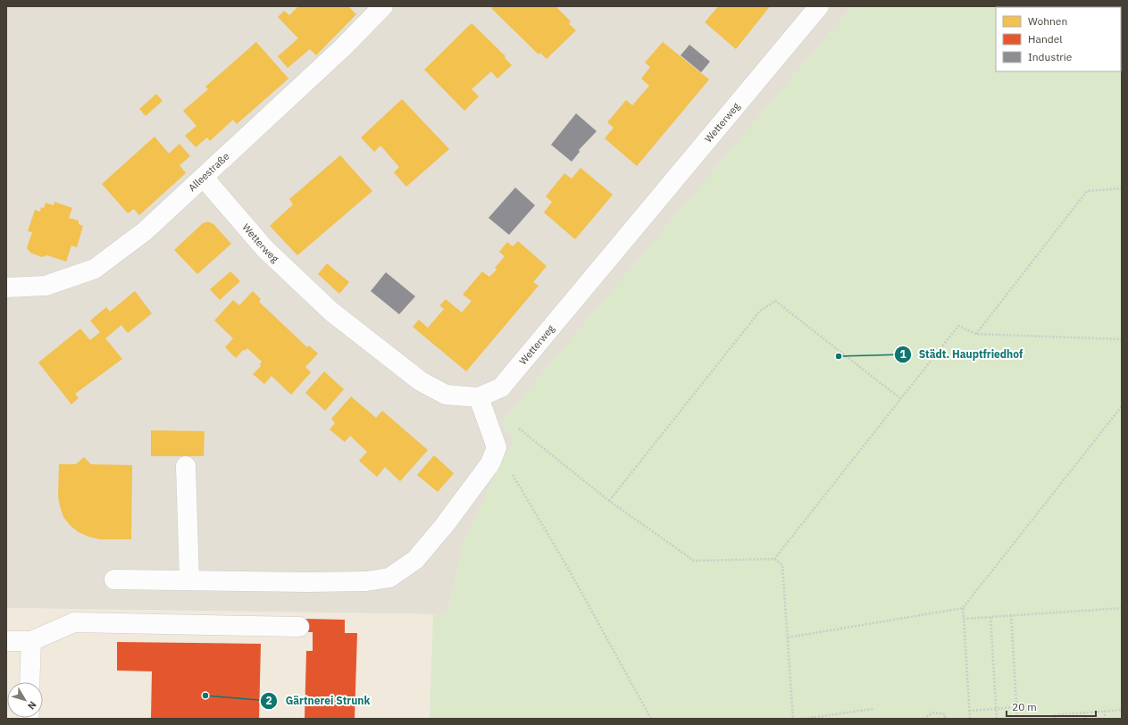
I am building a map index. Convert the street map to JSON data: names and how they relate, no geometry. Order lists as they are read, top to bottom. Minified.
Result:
{"streets":{"street":["Wetterweg","Alleestraße"]},"crossings":[["Wetterweg","Alleestraße"]],"places":["Städt. Hauptfriedhof","Gärtnerei Strunk"],"legend":["Wohnen","Handel","Industrie"],"scale_bar":"20 m","north":"bottom right"}
